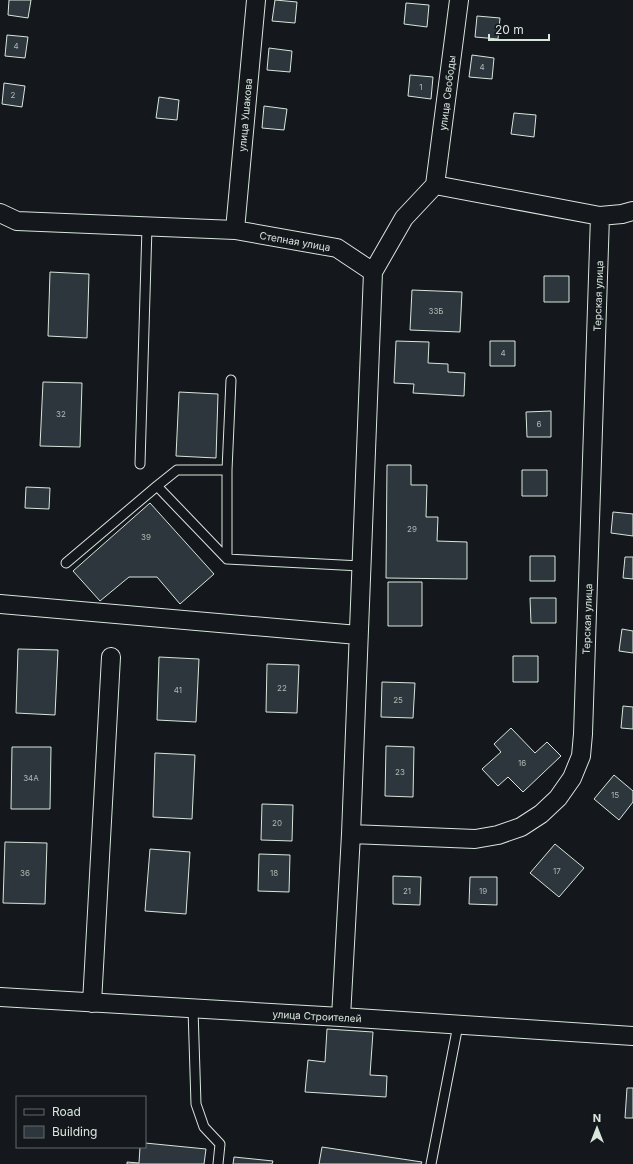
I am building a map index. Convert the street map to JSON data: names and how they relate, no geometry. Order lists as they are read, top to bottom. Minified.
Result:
{"streets":{"street":["улица Свободы","улица Ушакова","Степная улица","Терская улица","улица Строителей"]},"crossings":[["улица Ушакова","Степная улица"]],"house_numbers":["4","4","1","2","33Б","4","32","6","29","39","22","41","25","16","23","34A","15","20","17","36","18","21","19"],"legend":["Road","Building"],"scale_bar":"20 m","north":"top"}
